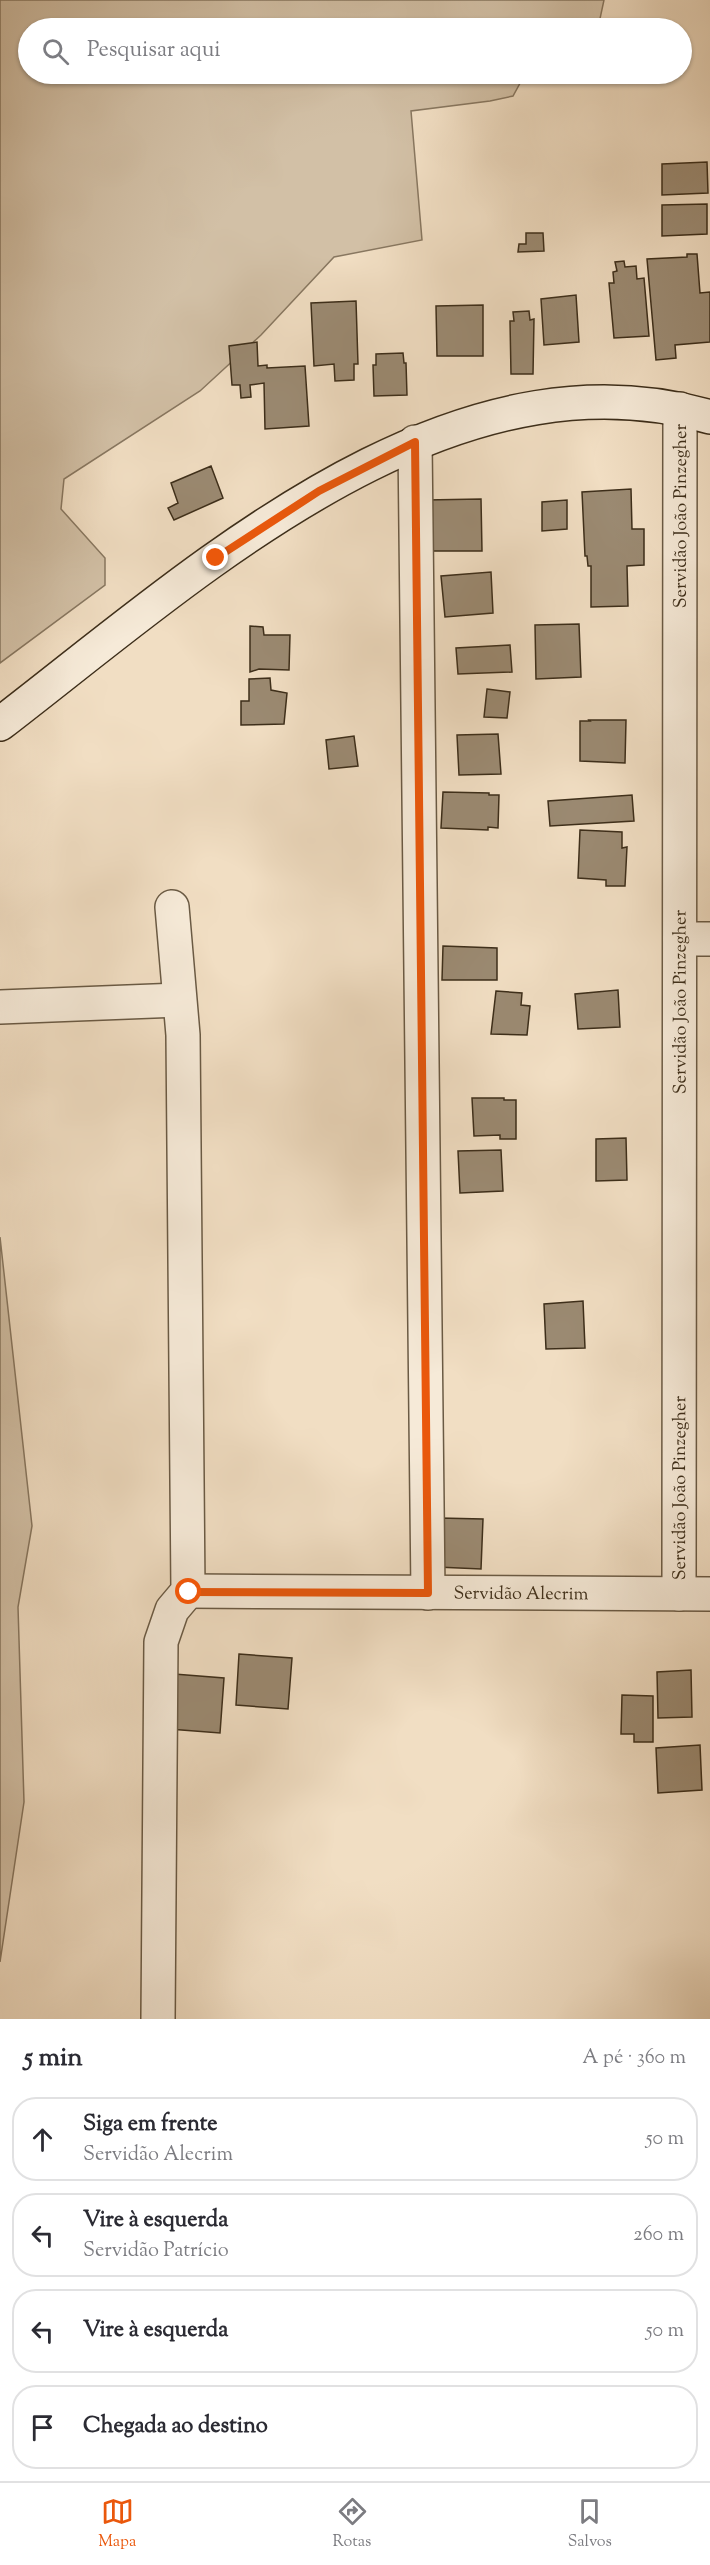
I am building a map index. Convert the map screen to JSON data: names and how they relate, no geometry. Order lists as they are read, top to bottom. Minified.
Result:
{"streets":{"street":["Servidão João Pinzegher","Servidão Alecrim"]},"crossings":[["Servidão João Pinzegher","Servidão Alecrim"]],"page":{"search":"Pesquisar aqui","heading":["5 min","A pé · 360 m"],"list":[["Siga em frente","Servidão Alecrim","50 m"],["Vire à esquerda","Servidão Patrício","260 m"],["Vire à esquerda","50 m"],"Chegada ao destino"],"nav":["Mapa","Rotas","Salvos"]}}
